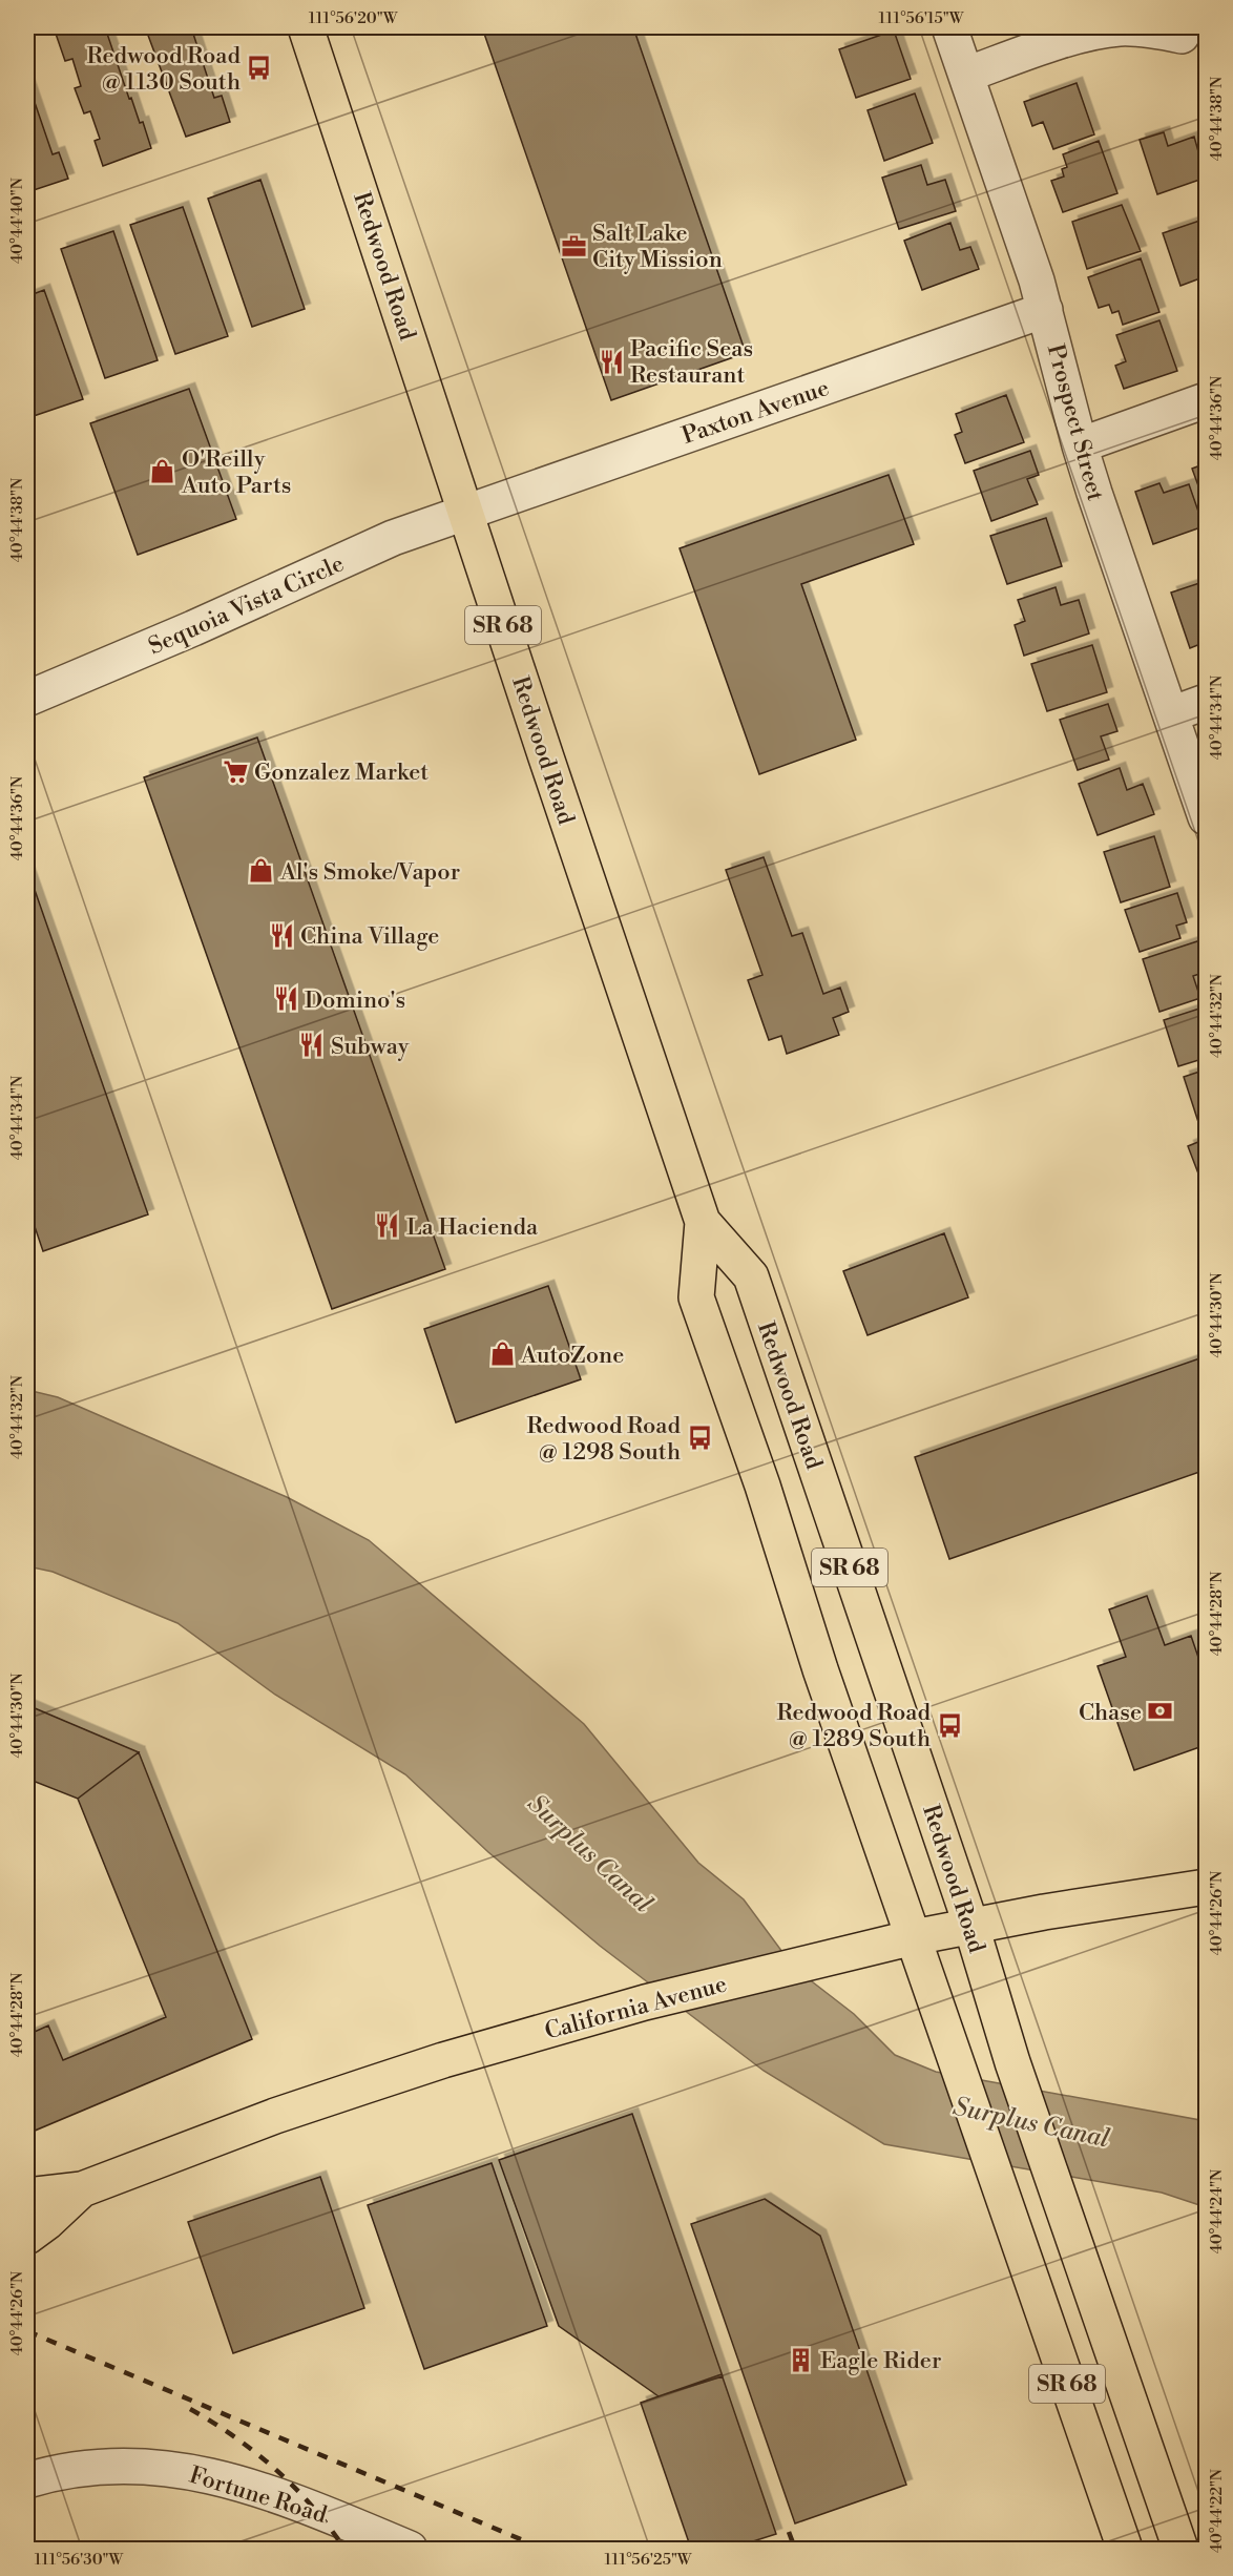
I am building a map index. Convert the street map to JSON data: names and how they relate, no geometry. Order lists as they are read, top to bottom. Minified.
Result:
{"streets":{"main road":["Redwood Road","SR 68","California Avenue"],"street":["Paxton Avenue","Prospect Street","Sequoia Vista Circle","Fortune Road"]},"crossings":[["Redwood Road","Paxton Avenue"],["Redwood Road","Sequoia Vista Circle"],["Redwood Road","California Avenue"],["Paxton Avenue","Prospect Street"],["Paxton Avenue","Sequoia Vista Circle"]],"water":["Surplus Canal"],"places":{"bus stop":["Redwood Road @ 1130 South","Redwood Road @ 1298 South","Redwood Road @ 1289 South"],"office":["Salt Lake City Mission"],"restaurant":["Pacific Seas Restaurant","China Village","Domino's","Subway","La Hacienda"],"shop":["O'Reilly Auto Parts","Al's Smoke/Vapor","AutoZone"],"supermarket":["Gonzalez Market"],"bank":["Chase"],"building":["Eagle Rider"]},"coordinates":["111°56'20\"W","111°56'15\"W","40°44'38\"N","40°44'40\"N","40°44'36\"N","40°44'34\"N","40°44'32\"N","40°44'30\"N","40°44'28\"N","40°44'26\"N","40°44'24\"N","40°44'22\"N","111°56'30\"W","111°56'25\"W"]}
